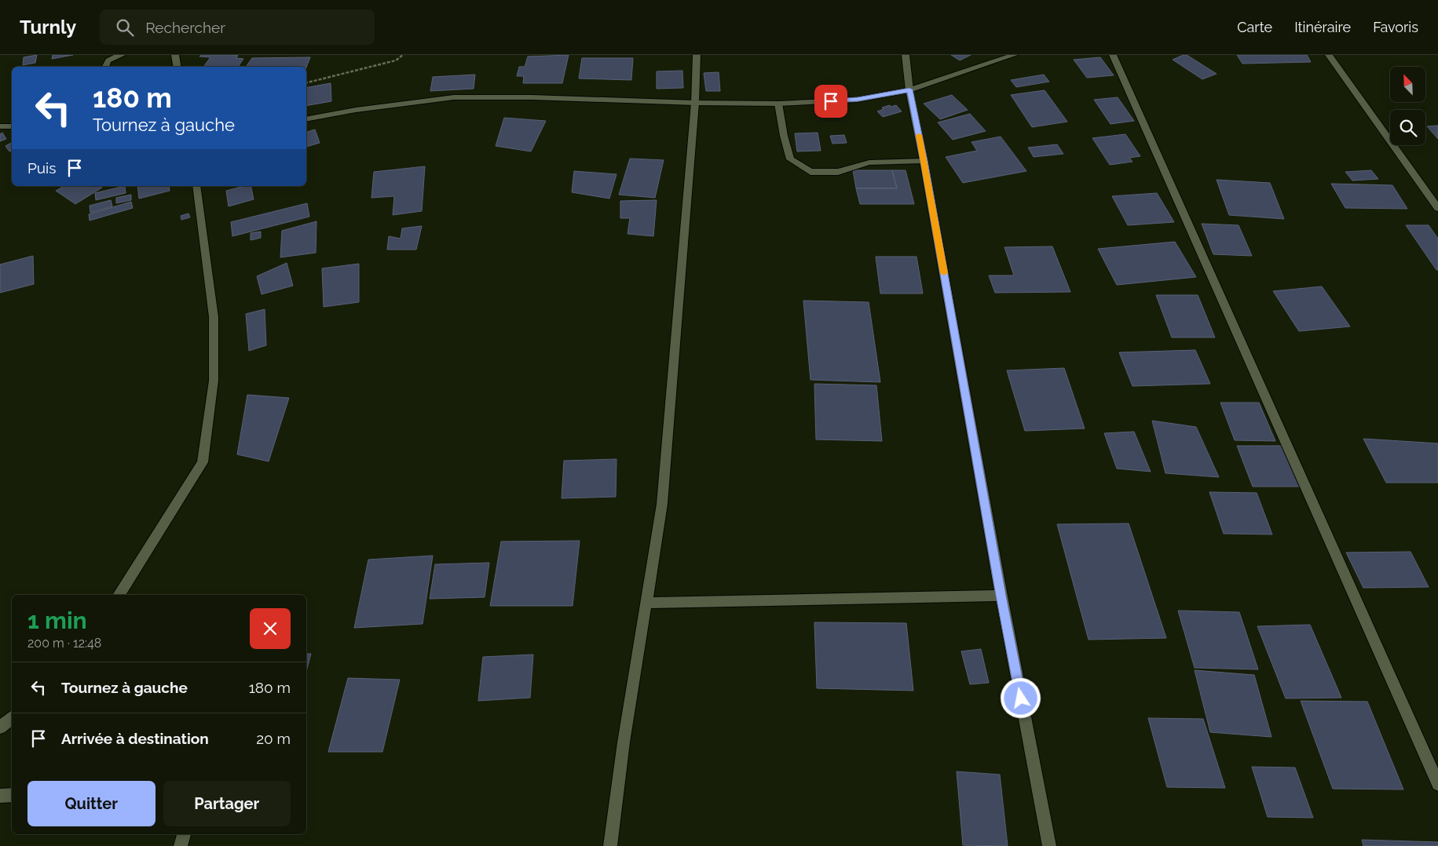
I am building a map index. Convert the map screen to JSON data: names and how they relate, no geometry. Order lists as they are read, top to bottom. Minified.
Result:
{"north":"top left","page":{"header":"Turnly","search":"Rechercher","nav":["Carte","Itinéraire","Favoris"],"turn":["180 m","Tournez à gauche"],"then":"Puis","heading":["1 min","200 m · 12:48"],"list":[{"name":"Tournez à gauche","value":"180 m"},{"name":"Arrivée à destination","value":"20 m"}],"buttons":["Quitter","Partager"]}}
